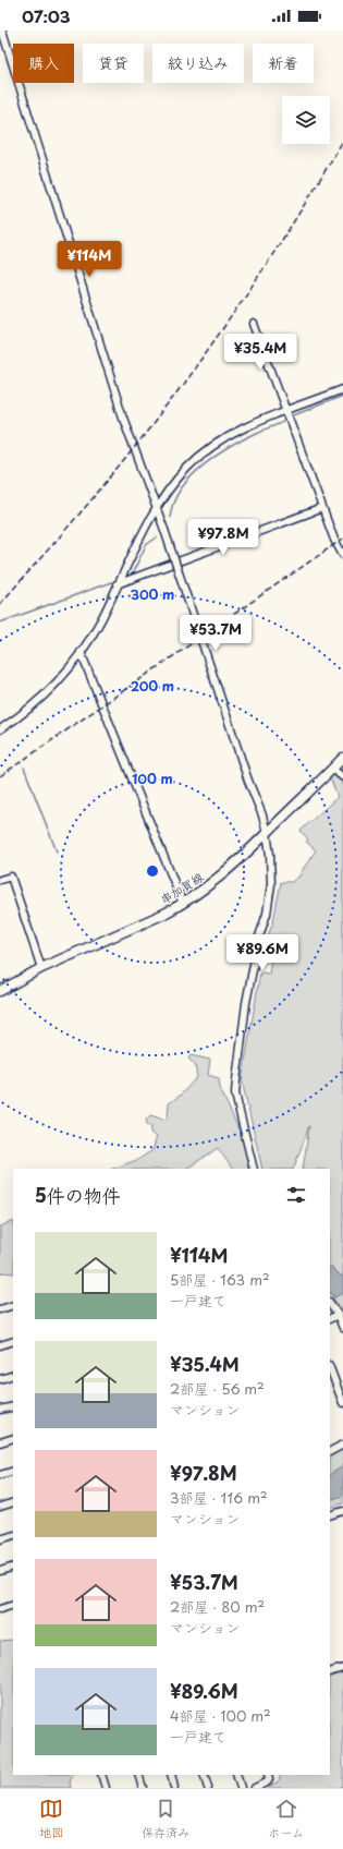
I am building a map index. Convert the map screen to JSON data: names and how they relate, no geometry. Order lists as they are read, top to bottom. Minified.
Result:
{"streets":{"main road":["串加賀線"]},"page":{"status":"07:03","chip":["購入","賃貸","絞り込み","新着"],"price":["¥114M","¥35.4M","¥97.8M","¥53.7M","¥89.6M"],"heading":"5件の物件","list":[{"name":"¥114M","note":"5部屋 · 163 m² · 一戸建て"},{"name":"¥35.4M","note":"2部屋 · 56 m² · マンション"},{"name":"¥97.8M","note":"3部屋 · 116 m² · マンション"},{"name":"¥53.7M","note":"2部屋 · 80 m² · マンション"},{"name":"¥89.6M","note":"4部屋 · 100 m² · 一戸建て"}],"tabs":["地図","保存済み","ホーム"]},"rings":["300 m","200 m","100 m"]}
